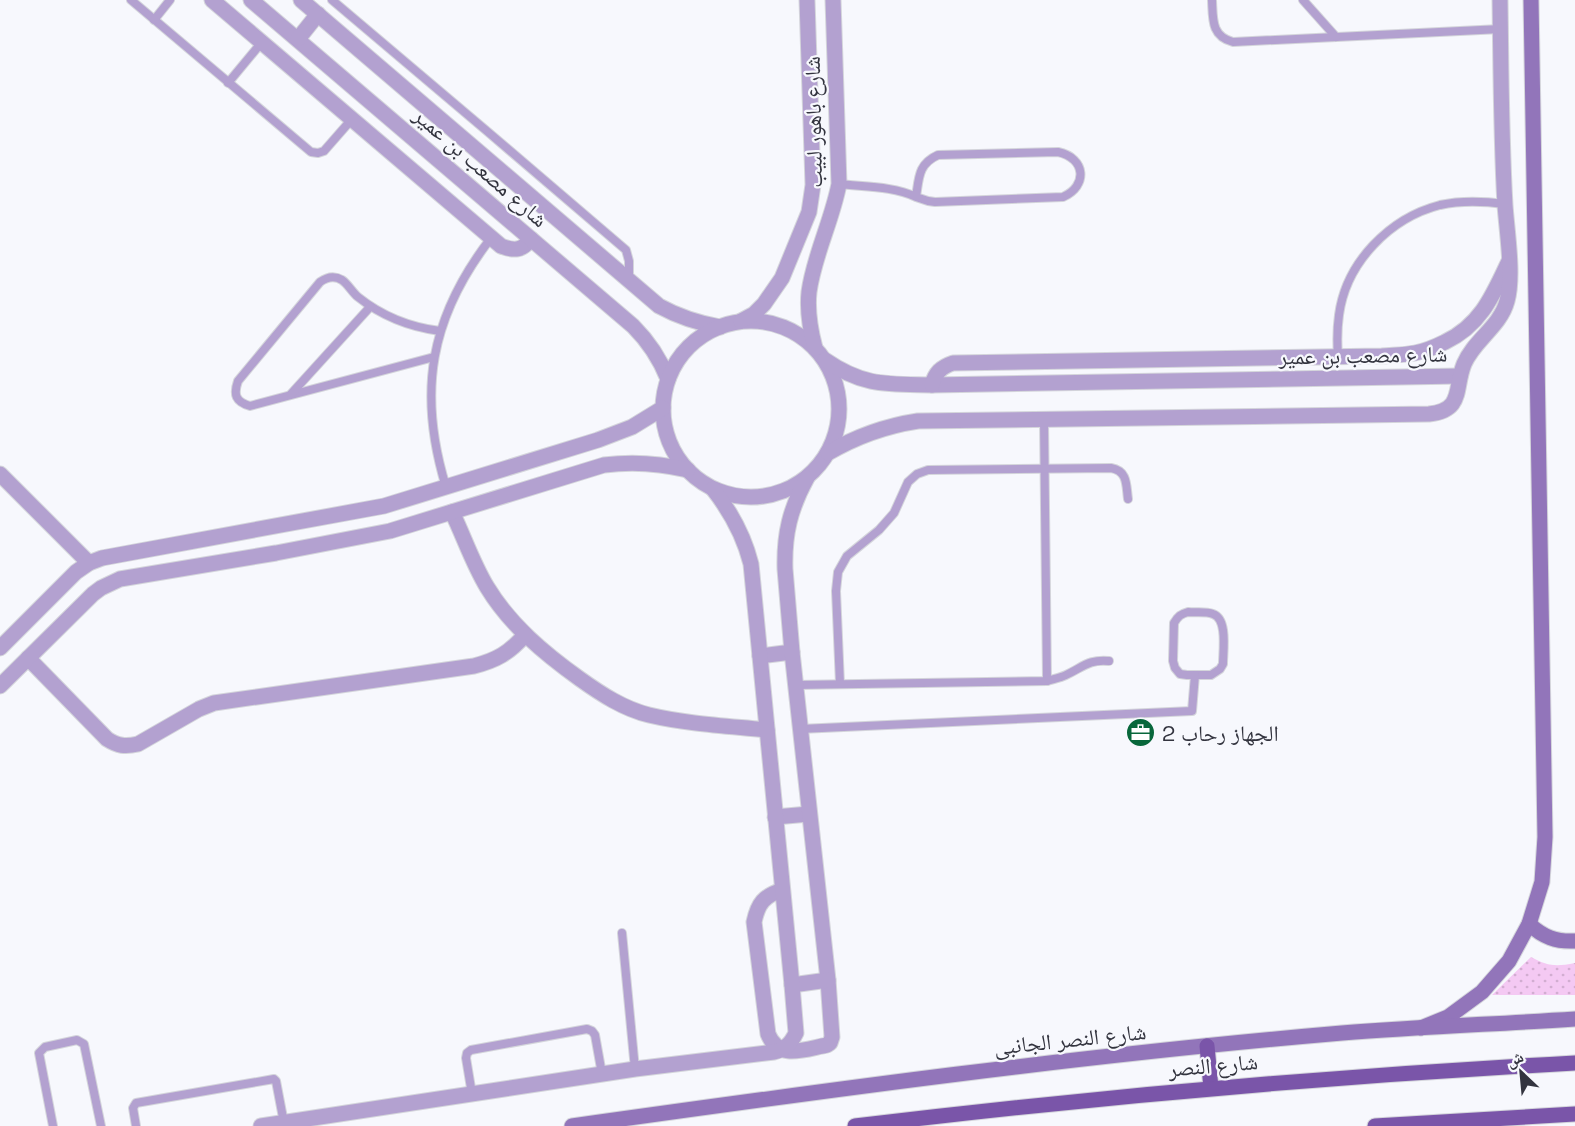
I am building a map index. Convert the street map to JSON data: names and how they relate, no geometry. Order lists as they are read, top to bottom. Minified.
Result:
{"streets":{"main road":["شارع النصر الجانبى","شارع النصر"],"street":["شارع باهور لبيب","شارع مصعب بن عمير"]},"crossings":[["شارع باهور لبيب","شارع مصعب بن عمير"]],"places":{"office":["الجهاز رحاب 2"]},"north":"top left"}
